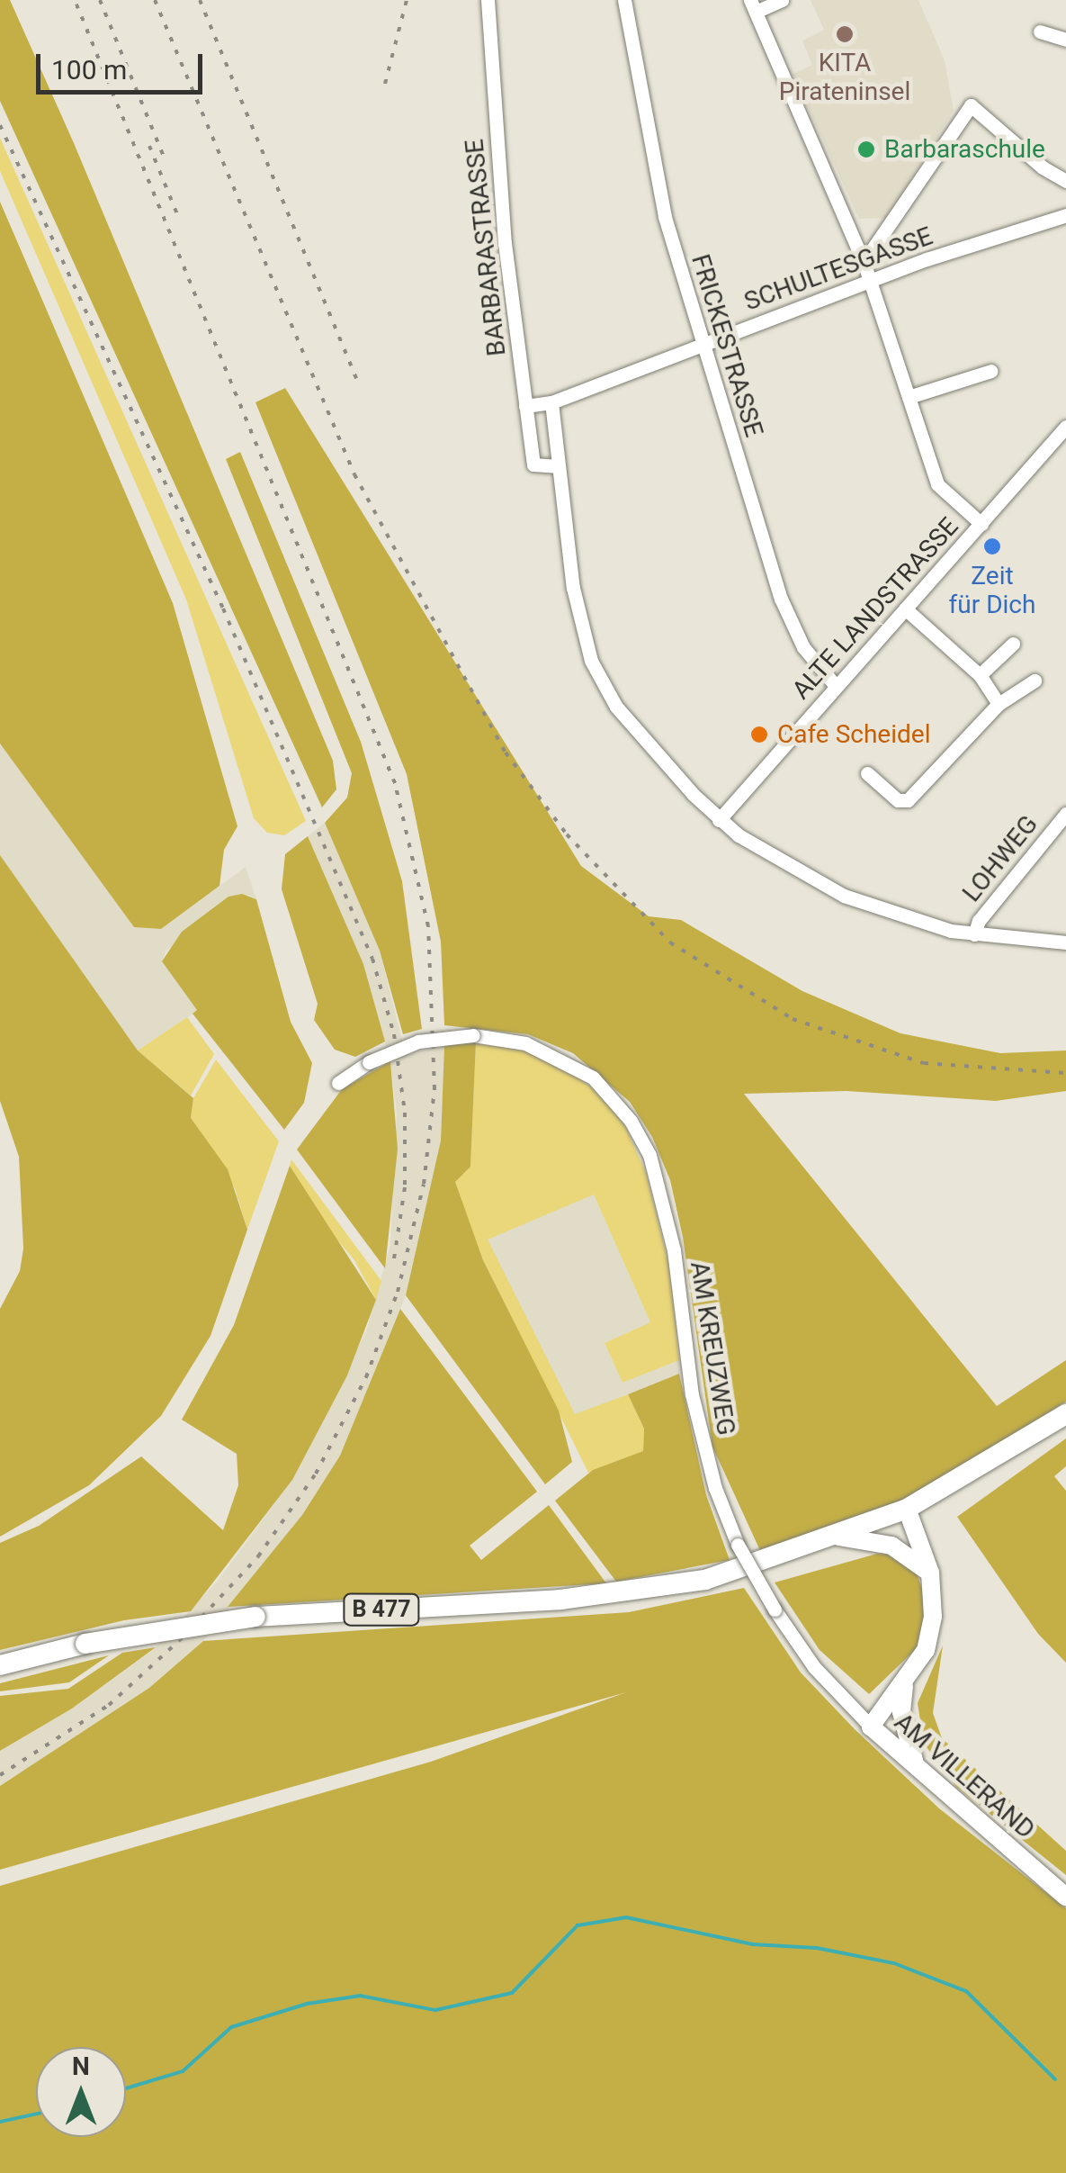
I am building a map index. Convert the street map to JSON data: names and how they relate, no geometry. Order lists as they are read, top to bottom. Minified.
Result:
{"streets":{"main road":["B 477","AM VILLERAND"],"street":["BARBARASTRASSE","SCHULTESGASSE","FRICKESTRASSE","ALTE LANDSTRASSE","LOHWEG","AM KREUZWEG"]},"crossings":[["BARBARASTRASSE","SCHULTESGASSE"],["SCHULTESGASSE","FRICKESTRASSE"],["FRICKESTRASSE","ALTE LANDSTRASSE"],["AM KREUZWEG","AM VILLERAND"]],"places":["KITA Pirateninsel","Barbaraschule","Zeit für Dich","Cafe Scheidel"],"scale_bar":"100 m","north":"top"}
